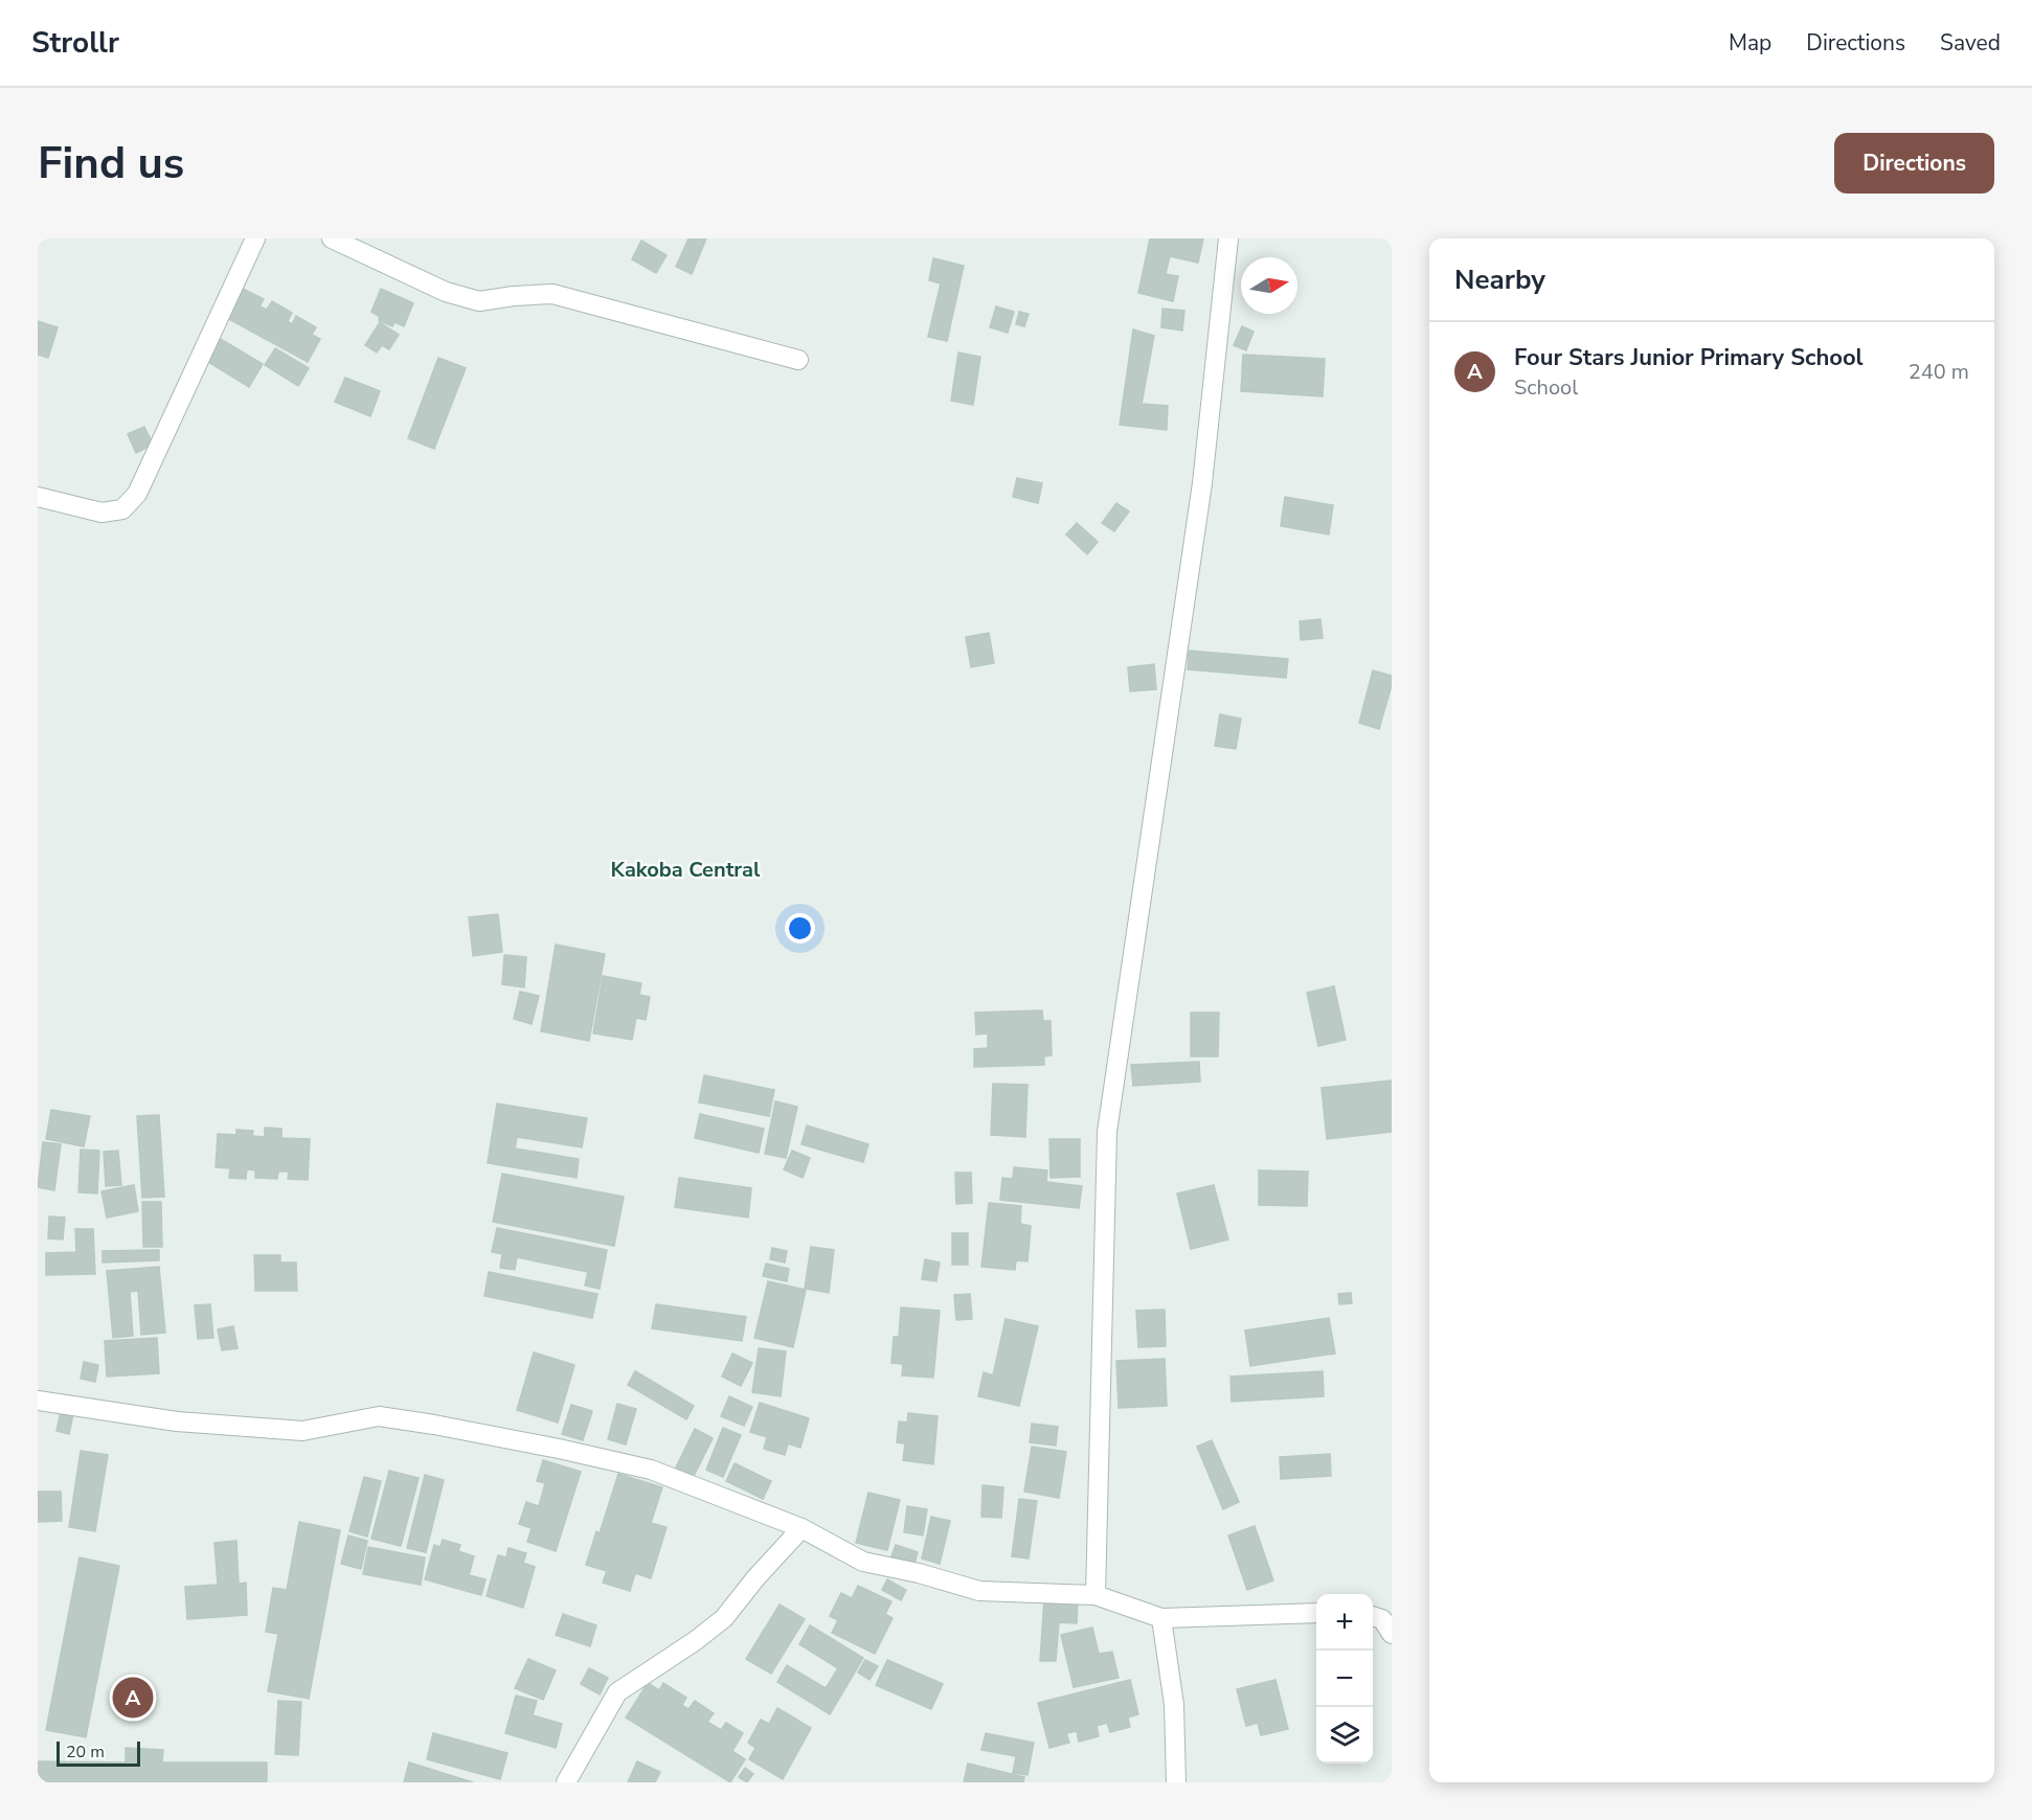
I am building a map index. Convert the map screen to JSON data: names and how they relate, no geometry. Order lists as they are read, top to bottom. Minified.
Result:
{"districts":["Kakoba Central"],"scale_bar":"20 m","north":"right","page":{"header":"Strollr","nav":["Map","Directions","Saved"],"buttons":"Directions","title":"Find us","heading":"Nearby","list":[{"mark":"A","name":"Four Stars Junior Primary School","note":"School","value":"240 m"}],"map_buttons":["+","−"],"pins":"A","scale":"20 m"}}
